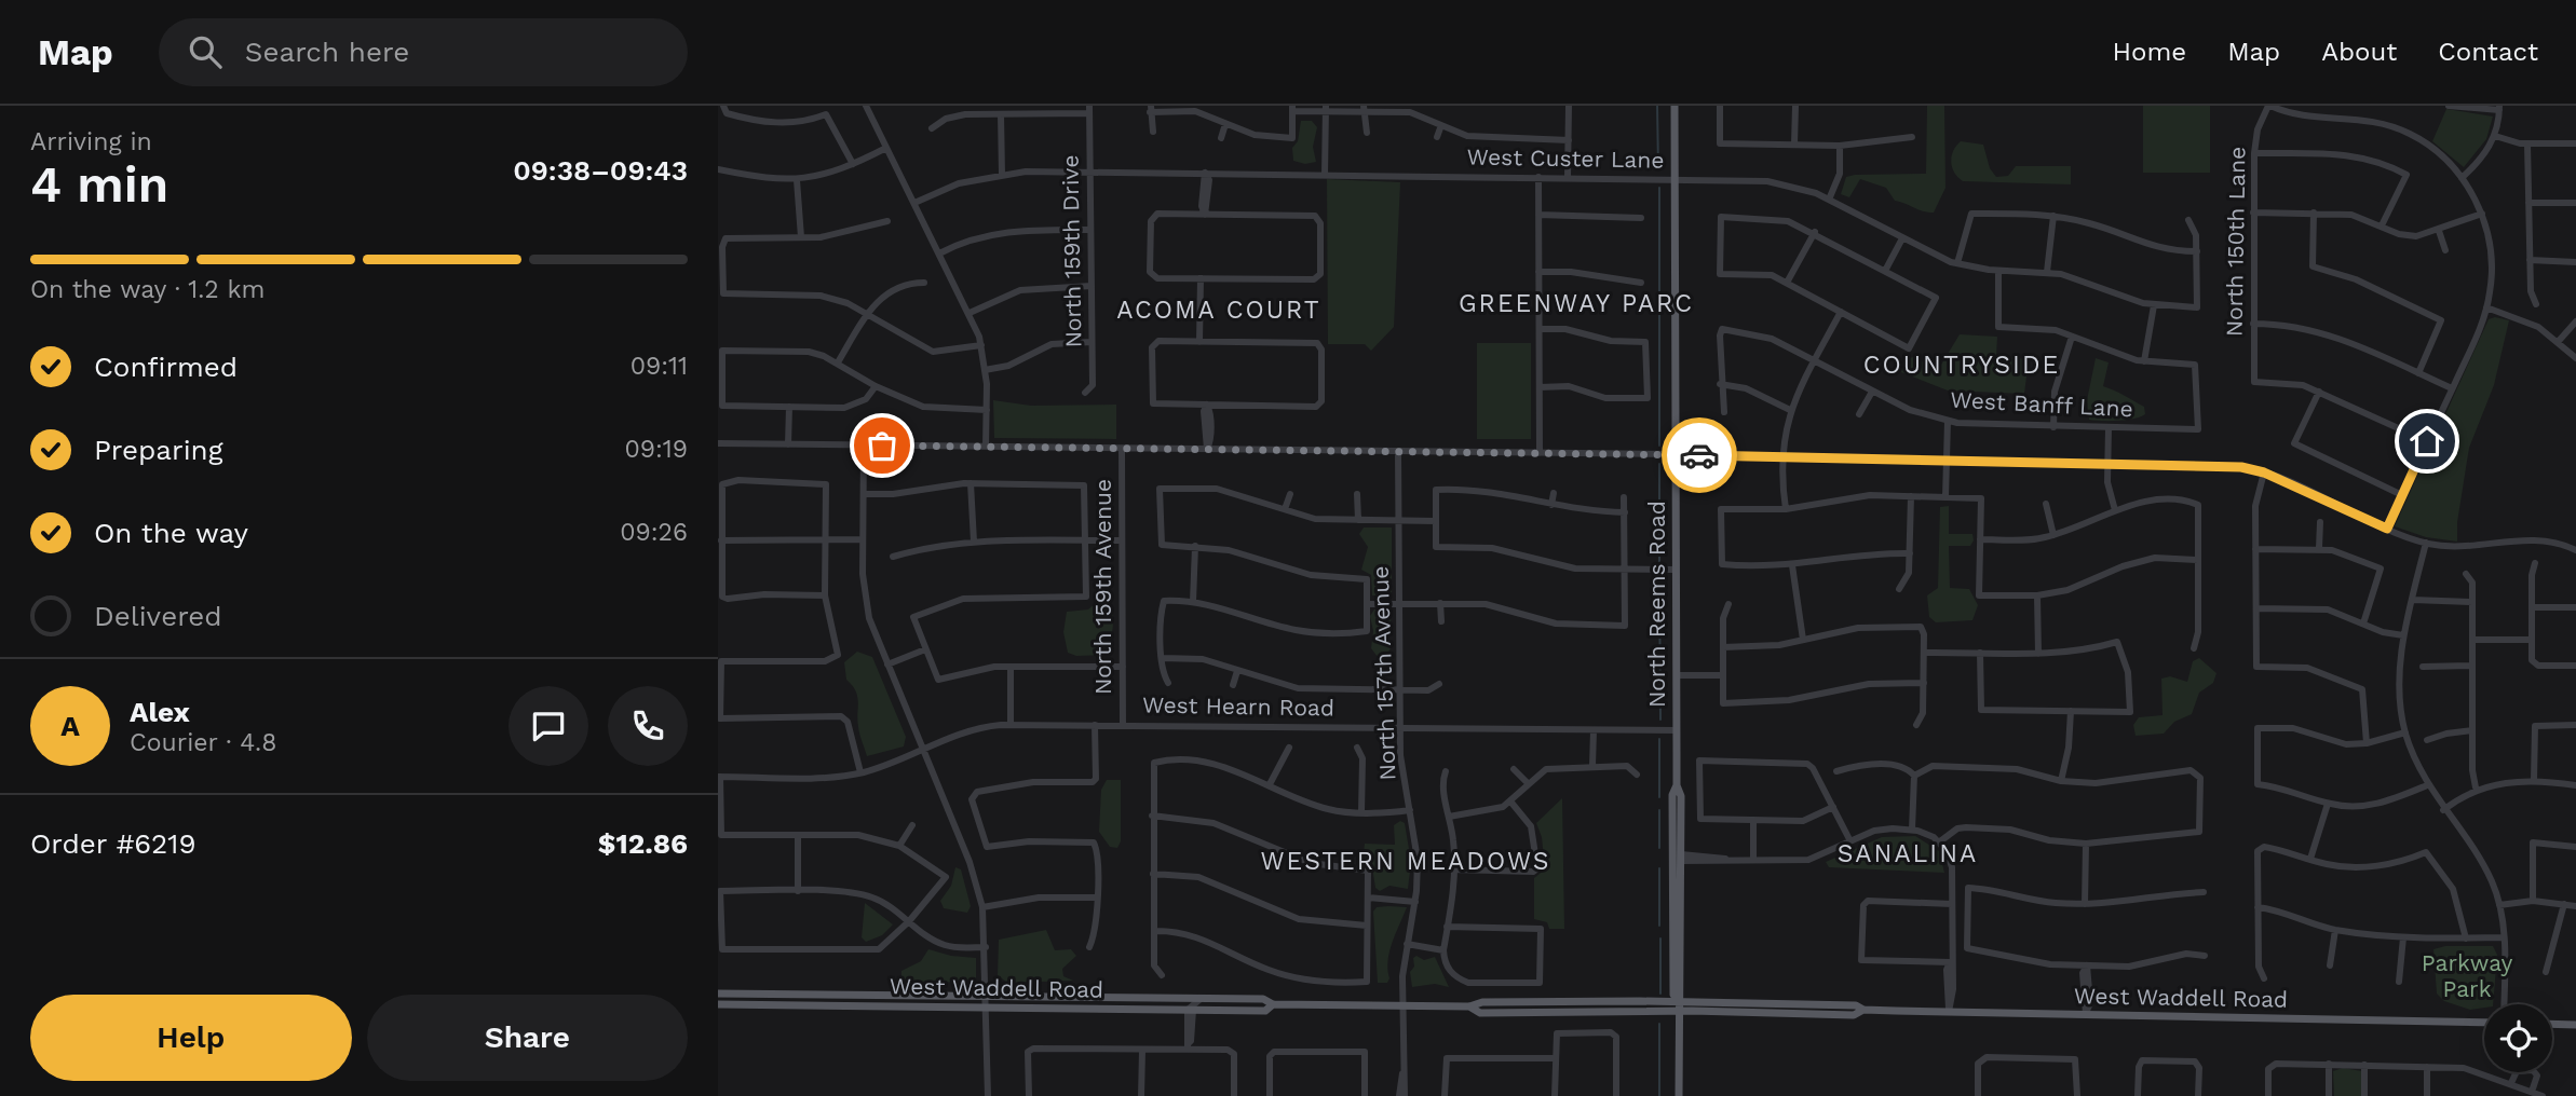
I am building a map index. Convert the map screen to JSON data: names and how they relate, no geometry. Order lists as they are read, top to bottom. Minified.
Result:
{"streets":{"main road":["North Reems Road","West Waddell Road"],"street":["West Custer Lane","North 150th Lane","North 159th Drive","West Banff Lane","North 159th Avenue","North 157th Avenue","West Hearn Road"]},"crossings":[["West Custer Lane","North 159th Drive"],["West Custer Lane","North Reems Road"],["North 159th Avenue","West Hearn Road"],["North Reems Road","West Hearn Road"],["North Reems Road","West Waddell Road"],["North 157th Avenue","West Hearn Road"],["North 157th Avenue","West Waddell Road"]],"districts":["GREENWAY PARC","ACOMA COURT","COUNTRYSIDE","SANALINA","WESTERN MEADOWS"],"parks":["Parkway Park"],"page":{"header":"Map","search":"Search here","nav":["Home","Map","About","Contact"],"heading":["4 min","Arriving in","09:38–09:43"],"panel":["Alex","Courier · 4.8","Order #6219","$12.86"],"bar":"On the way · 1.2 km","list":[["Confirmed","09:11"],["Preparing","09:19"],["On the way","09:26"],"Delivered"],"round":"A","buttons":["Help","Share"]}}
